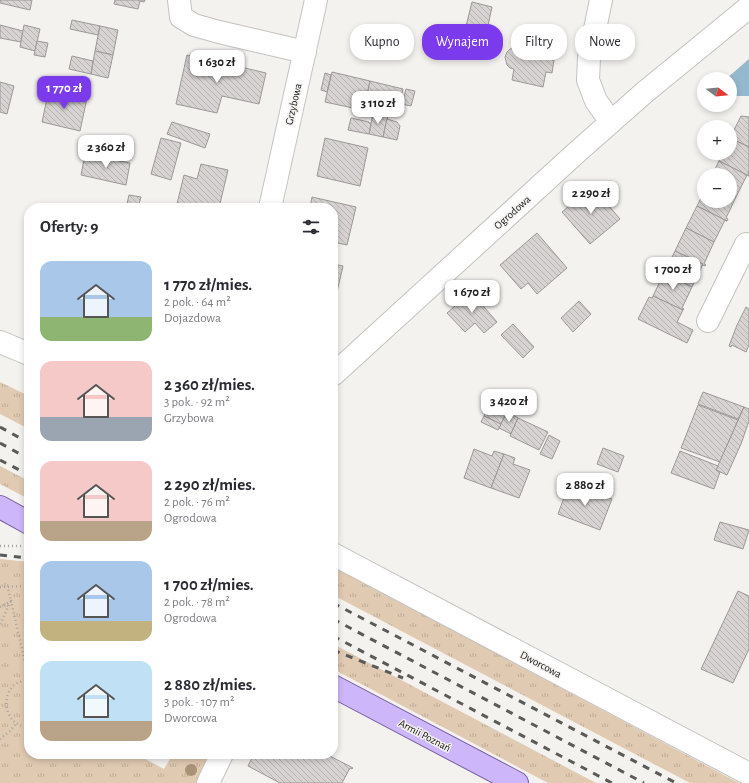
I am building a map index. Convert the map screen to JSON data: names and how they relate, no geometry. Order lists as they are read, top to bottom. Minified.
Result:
{"streets":{"main road":["Armii Poznań"],"street":["Grzybowa","Ogrodowa","Dworcowa"]},"north":"right","page":{"chip":["Kupno","Wynajem","Filtry","Nowe"],"price":["1 630 zł","1 770 zł","3 110 zł","2 360 zł","2 290 zł","1 700 zł","1 670 zł","3 420 zł","2 880 zł"],"map_buttons":["+","−"],"heading":"Oferty: 9","list":[{"name":"1 770 zł/mies.","note":"2 pok. · 64 m² · Dojazdowa"},{"name":"2 360 zł/mies.","note":"3 pok. · 92 m² · Grzybowa"},{"name":"2 290 zł/mies.","note":"2 pok. · 76 m² · Ogrodowa"},{"name":"1 700 zł/mies.","note":"2 pok. · 78 m² · Ogrodowa"},{"name":"2 880 zł/mies.","note":"3 pok. · 107 m² · Dworcowa"}]}}
